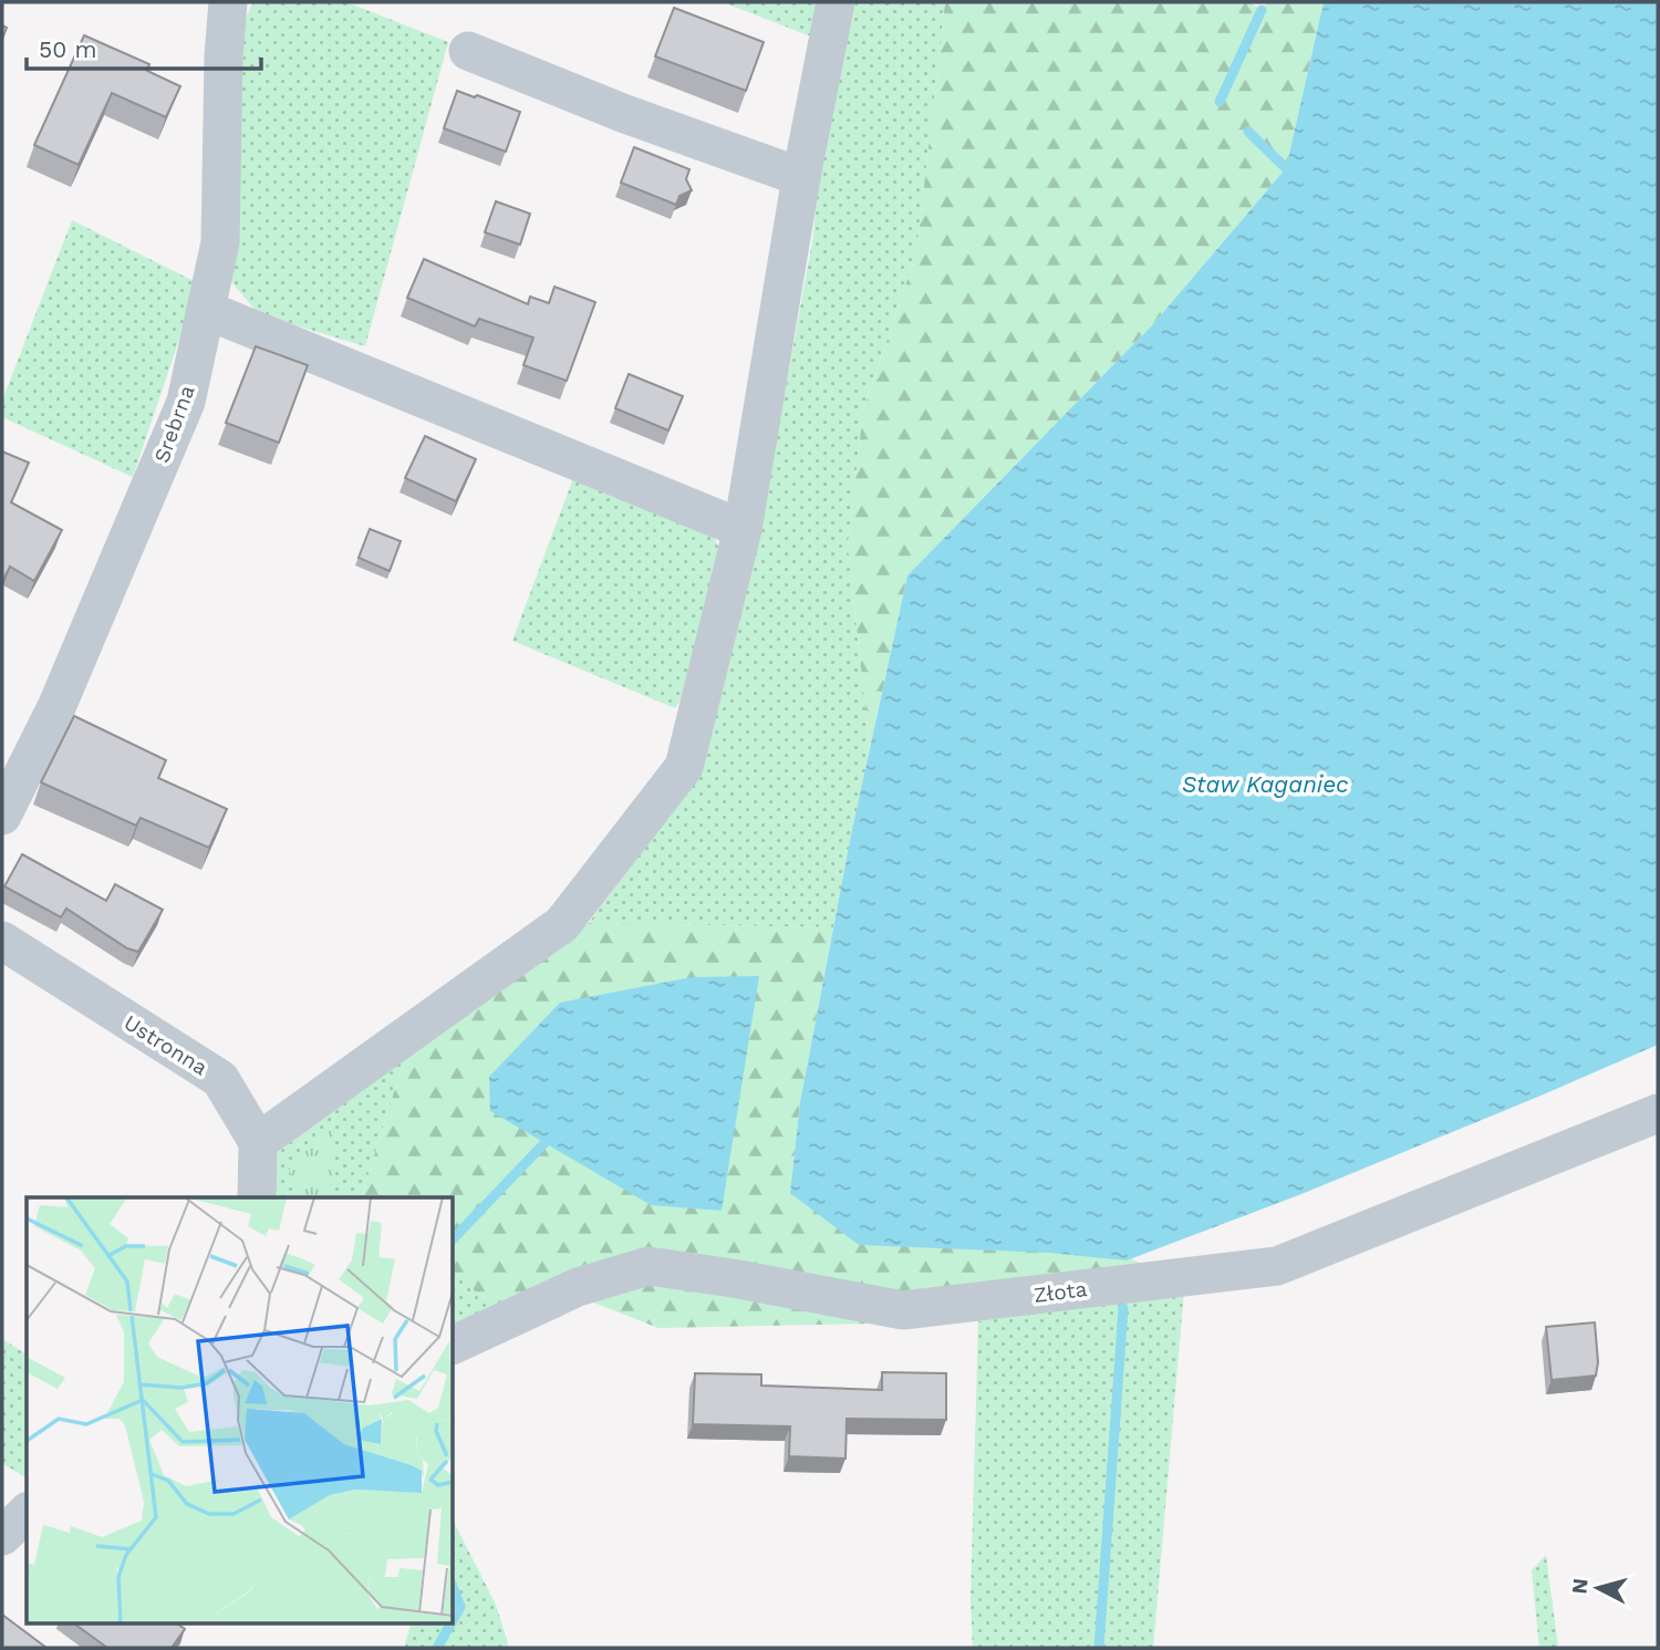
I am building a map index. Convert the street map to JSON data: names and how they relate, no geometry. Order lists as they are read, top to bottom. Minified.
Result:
{"streets":{"street":["Srebrna","Ustronna","Złota"]},"water":["Staw Kaganiec"],"scale_bar":"50 m","north":"left"}
